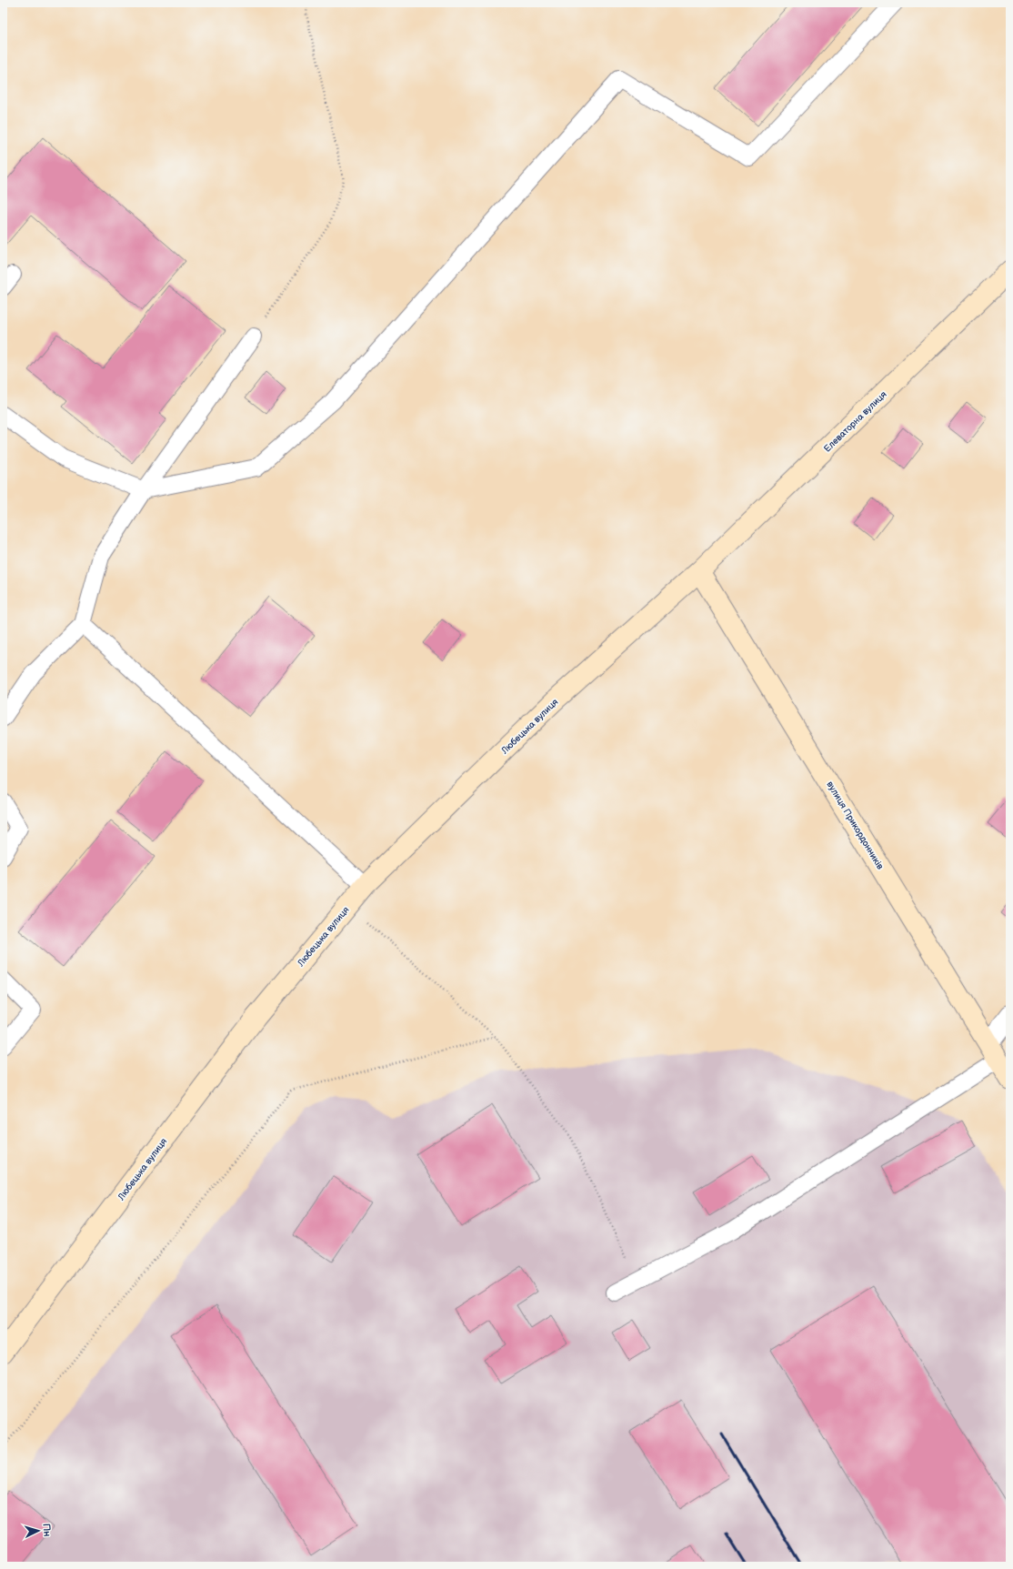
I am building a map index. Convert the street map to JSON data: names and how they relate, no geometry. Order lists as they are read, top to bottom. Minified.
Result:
{"streets":{"main road":["Елеваторна вулиця","Любецька вулиця","вулиця Прикордонників"]},"crossings":[["Елеваторна вулиця","Любецька вулиця"],["Елеваторна вулиця","вулиця Прикордонників"],["Любецька вулиця","вулиця Прикордонників"]],"north":"right"}
